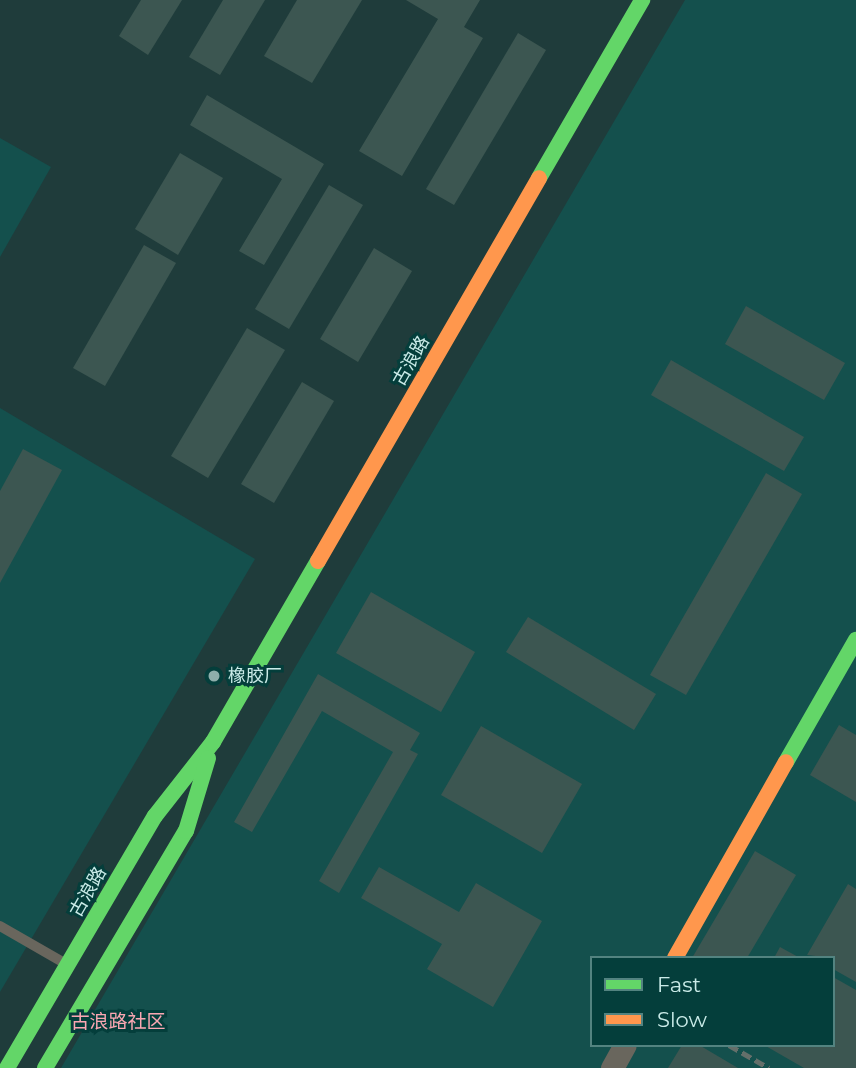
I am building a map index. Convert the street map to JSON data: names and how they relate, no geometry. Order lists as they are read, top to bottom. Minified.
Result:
{"streets":{"main road":["古浪路"]},"districts":["古浪路社区"],"places":["橡胶厂"],"legend":["Fast","Slow"]}
